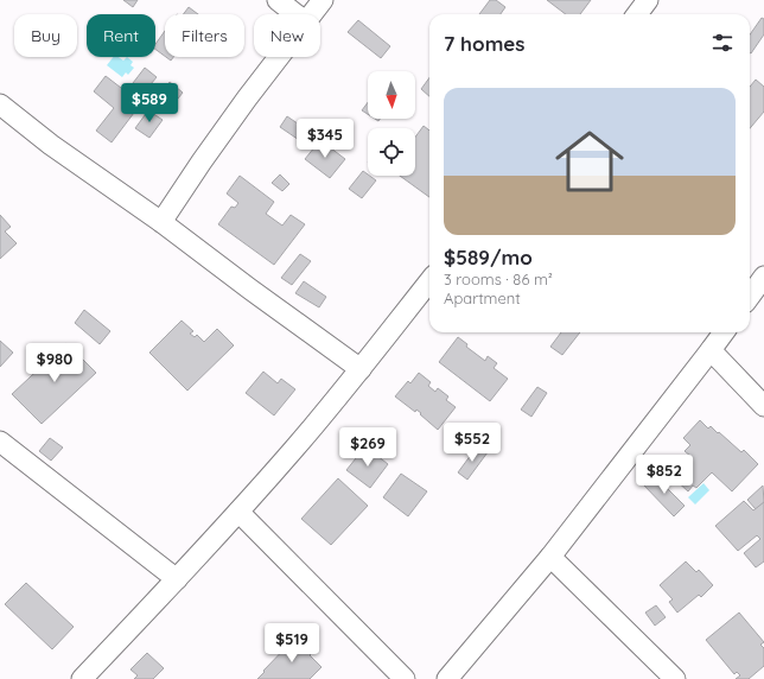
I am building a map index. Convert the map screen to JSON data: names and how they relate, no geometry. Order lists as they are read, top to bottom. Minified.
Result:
{"north":"bottom","page":{"chip":["Buy","Rent","Filters","New"],"heading":"7 homes","list":[{"name":"$589/mo","note":"3 rooms · 86 m² · Apartment"}],"price":["$589","$345","$980","$552","$269","$852","$519"]}}
